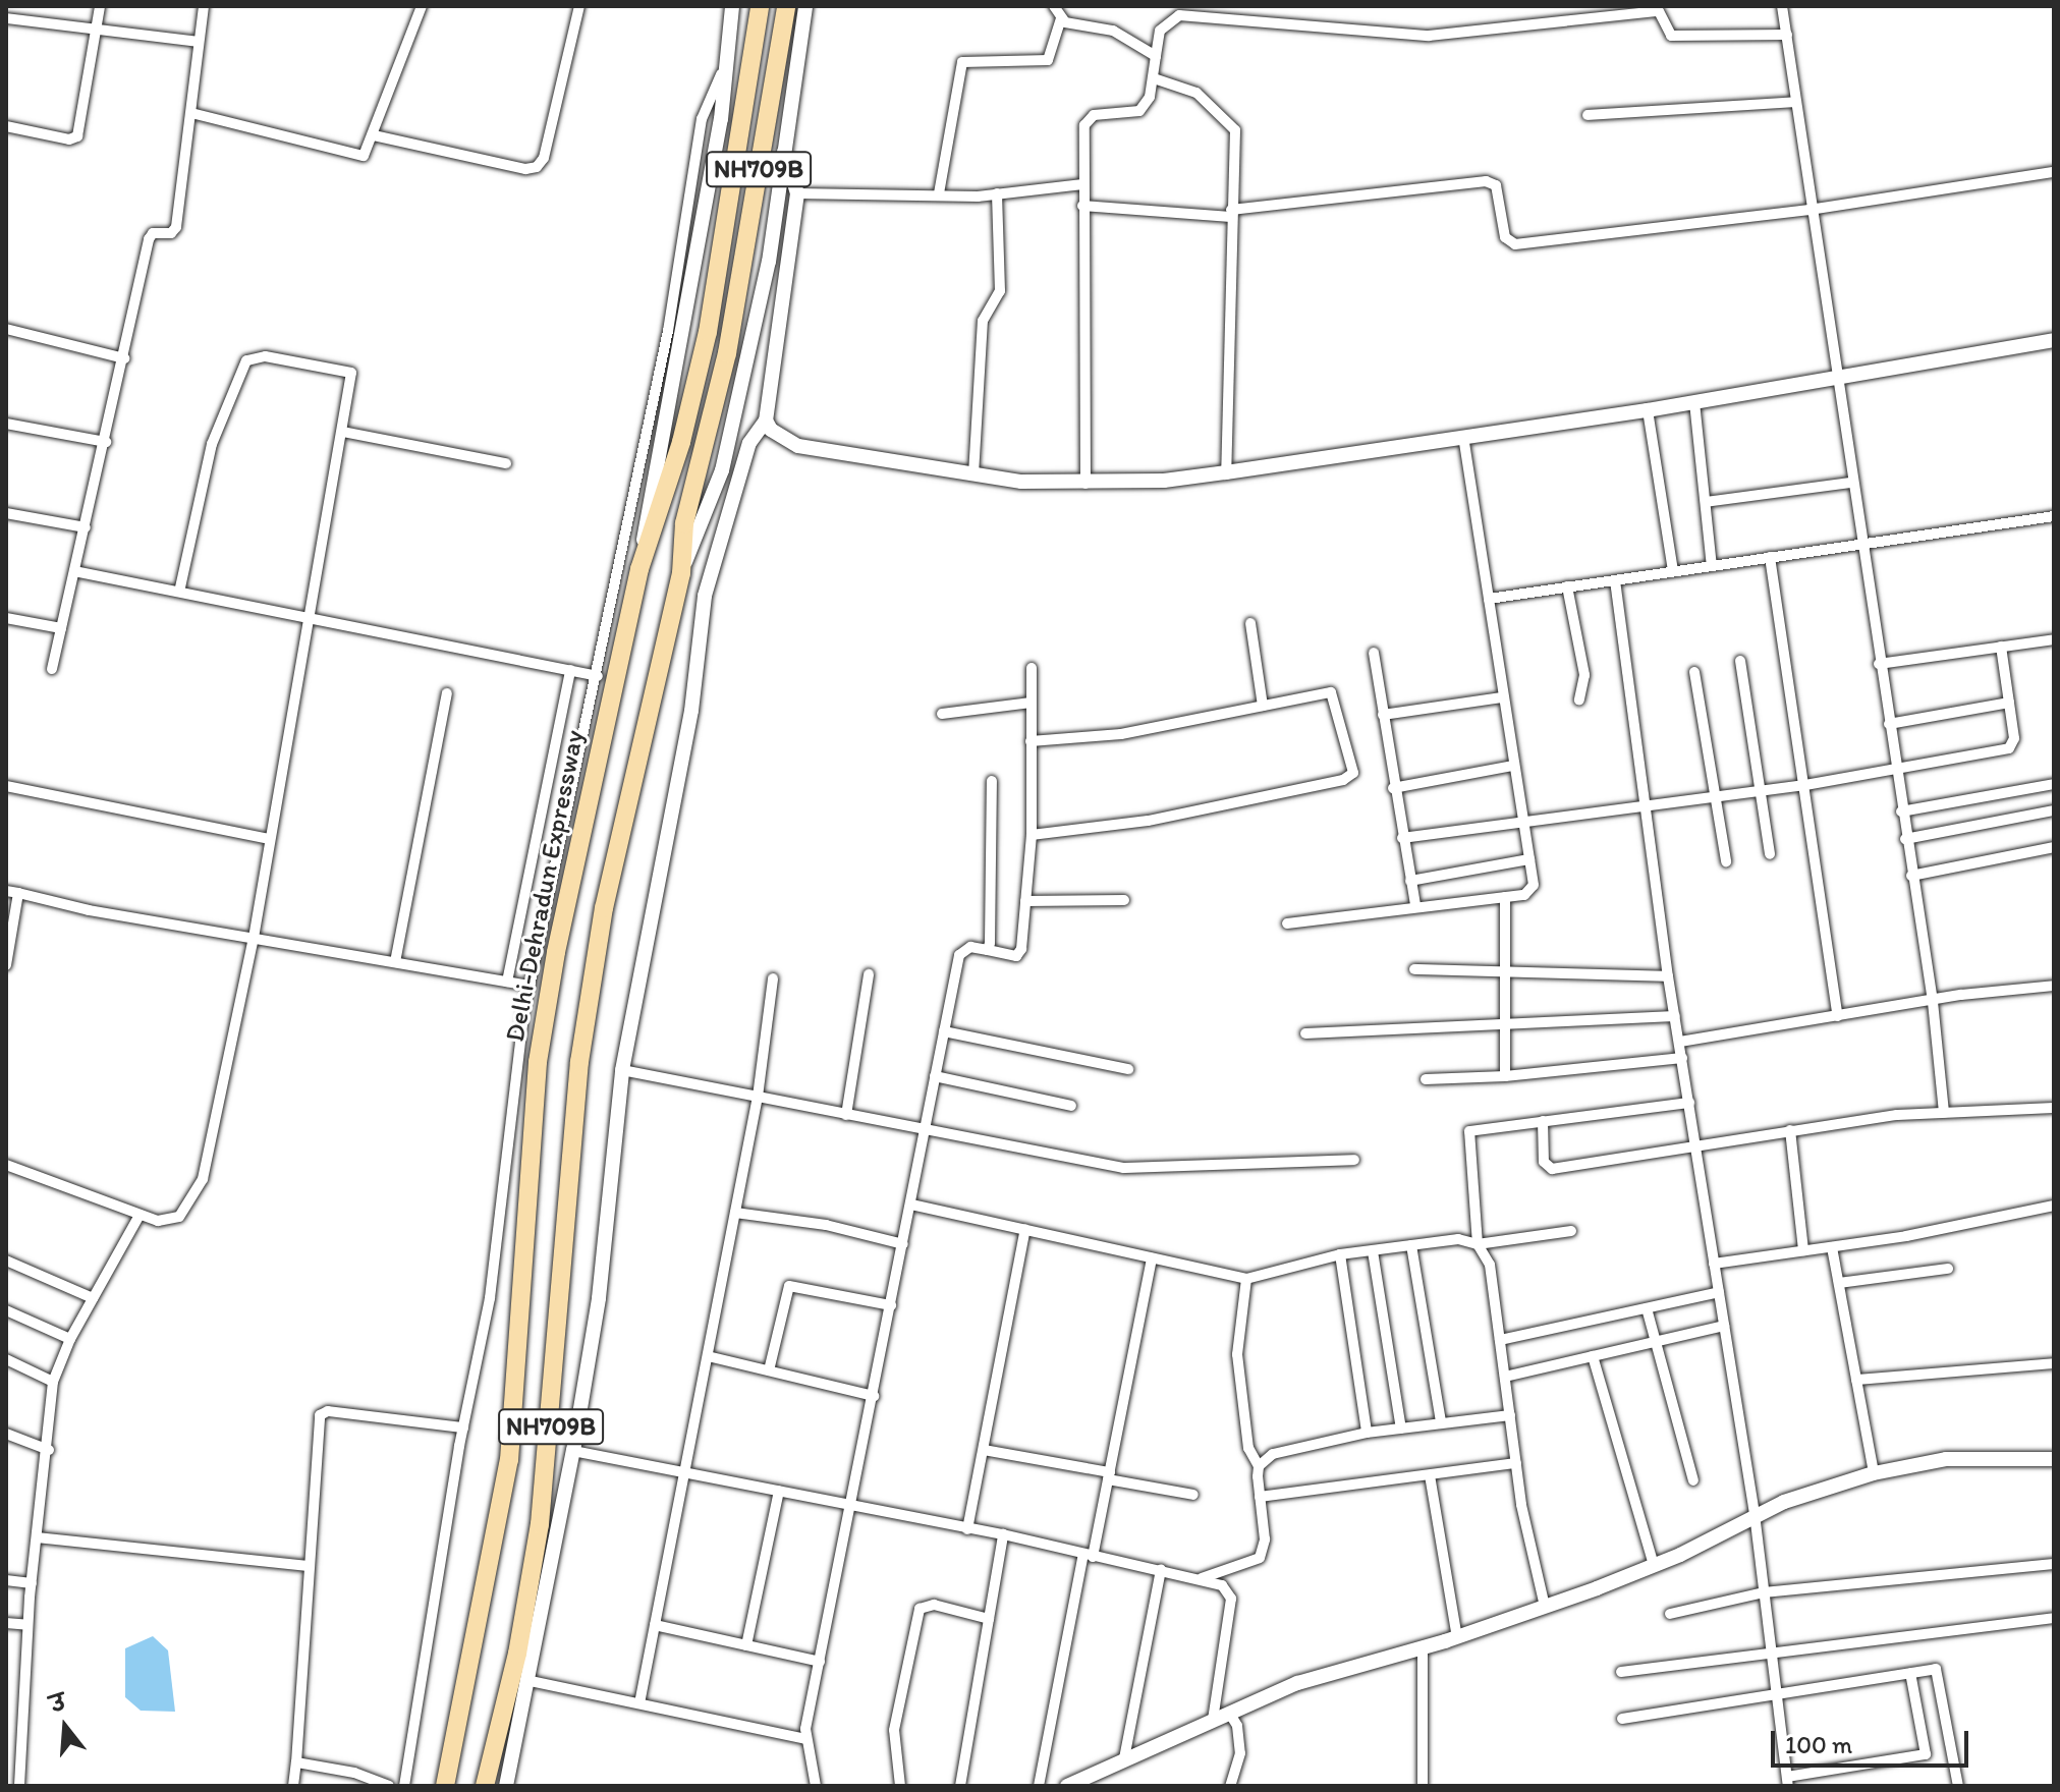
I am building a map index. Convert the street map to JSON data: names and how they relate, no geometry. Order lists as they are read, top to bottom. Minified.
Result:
{"streets":{"highway":["NH709B","Delhi-Dehradun Expressway"]},"scale_bar":"100 m","north":"top"}
